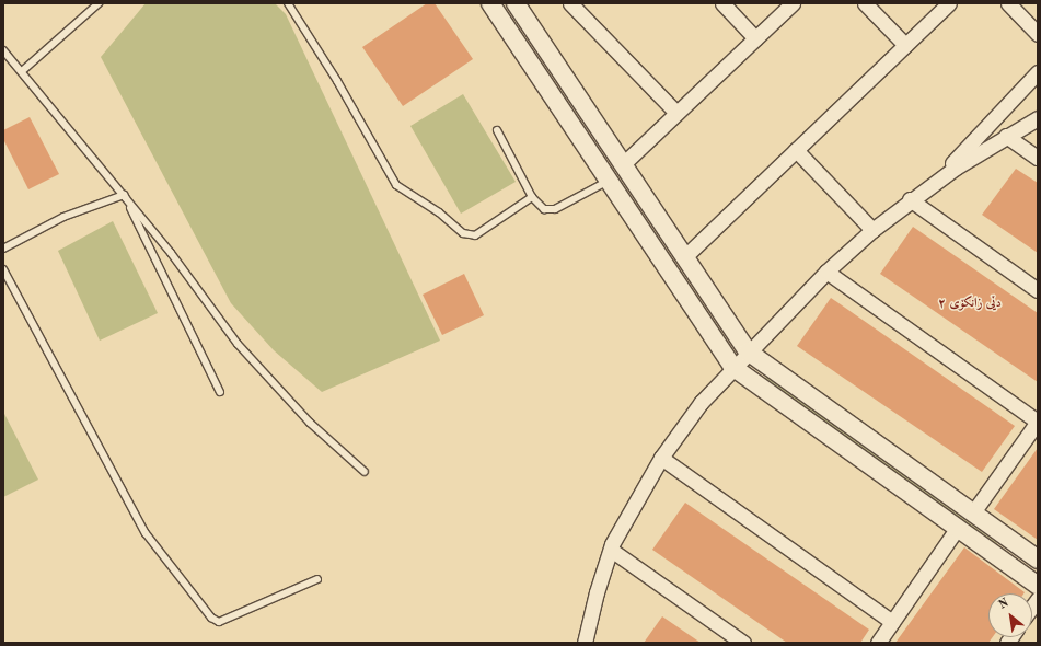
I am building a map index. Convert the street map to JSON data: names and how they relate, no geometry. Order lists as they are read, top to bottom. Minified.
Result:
{"districts":["دێی زانکۆی ٢"],"north":"top left"}
